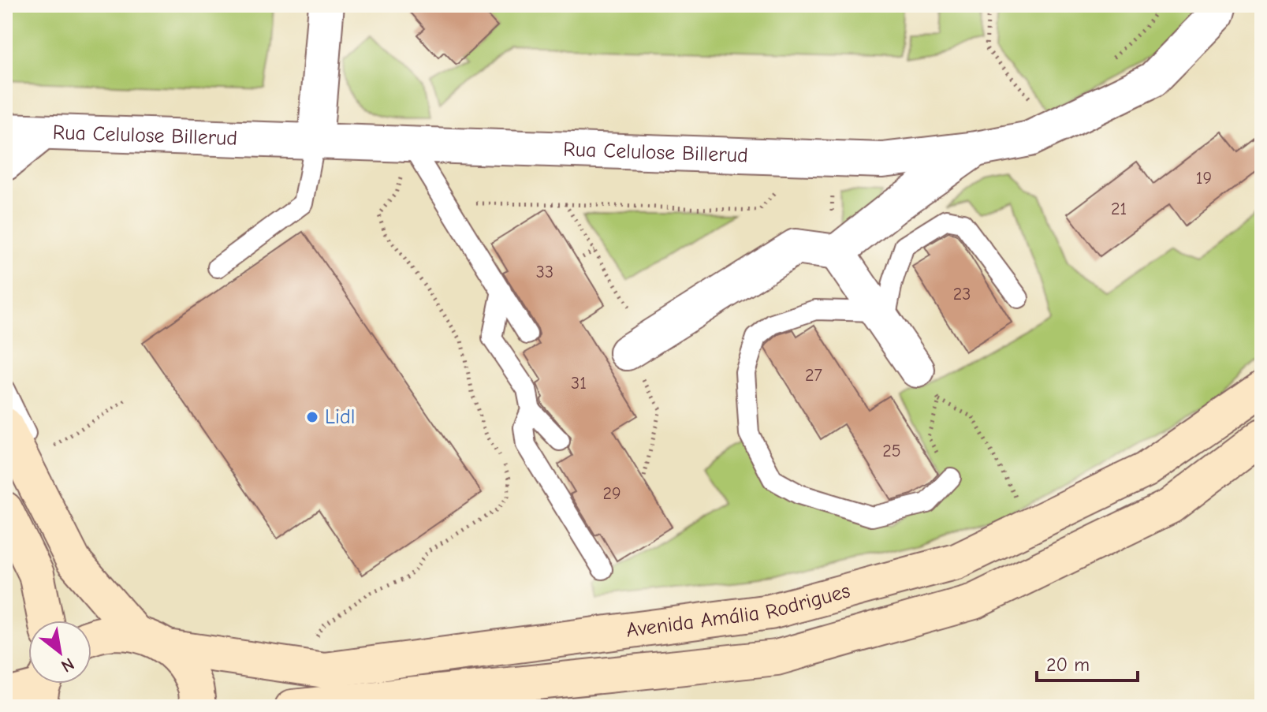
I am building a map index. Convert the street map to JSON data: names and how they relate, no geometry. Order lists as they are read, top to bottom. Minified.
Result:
{"streets":{"main road":["Avenida Amália Rodrigues"],"street":["Rua Celulose Billerud"]},"places":["Lidl"],"house_numbers":["19","21","33","23","27","31","25","29"],"scale_bar":"20 m","north":"bottom right"}
